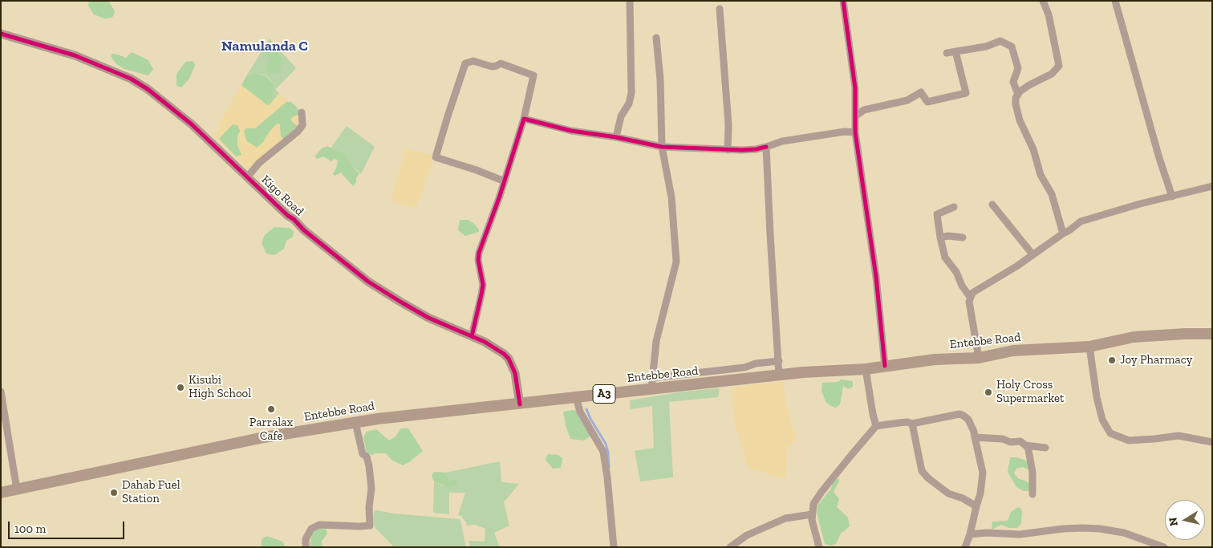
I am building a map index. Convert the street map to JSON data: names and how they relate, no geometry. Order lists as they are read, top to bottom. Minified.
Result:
{"streets":{"main road":["Entebbe Road","A3"],"street":["Kigo Road"]},"crossings":[["Kigo Road","Entebbe Road"]],"districts":["Namulanda C"],"places":["Joy Pharmacy","Kisubi High School","Holy Cross Supermarket","Parralax Cafe","Dahab Fuel Station"],"scale_bar":"100 m","north":"left"}
